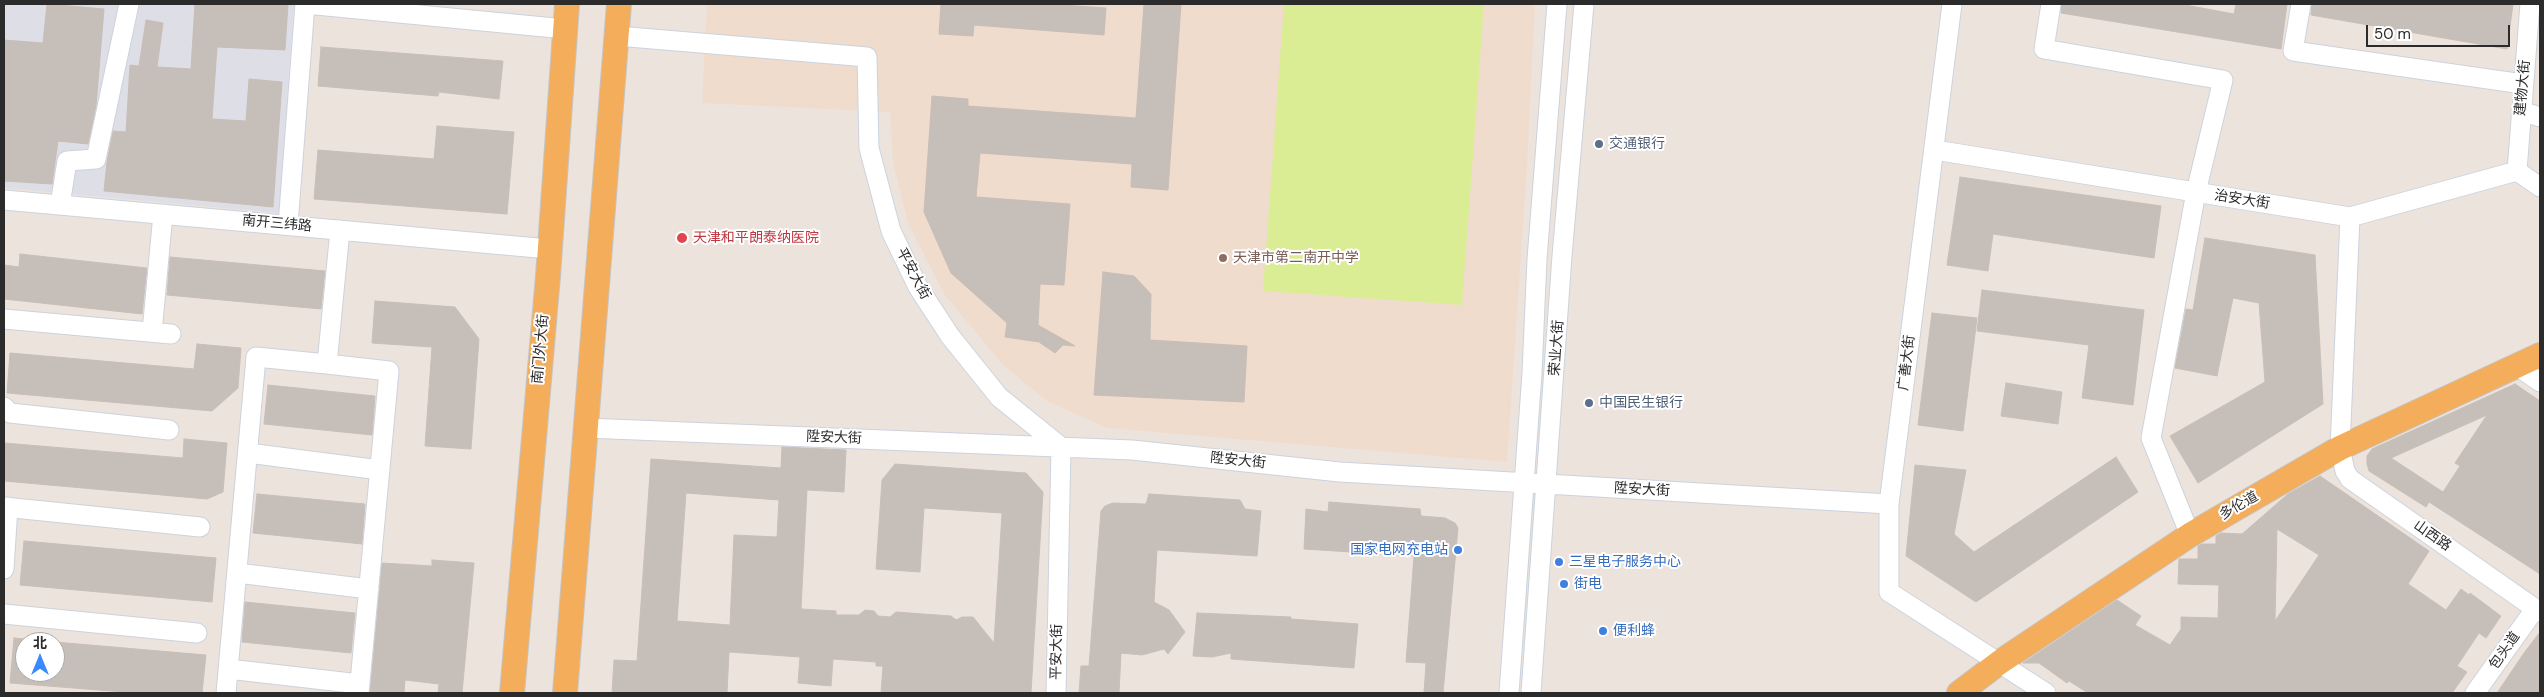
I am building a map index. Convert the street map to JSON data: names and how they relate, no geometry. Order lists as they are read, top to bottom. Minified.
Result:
{"streets":{"main road":["南门外大街","多伦道"],"street":["建物大街","治安大街","南开三纬路","平安大街","荣业大街","广善大街","陞安大街","山西路","包头道"]},"crossings":[["建物大街","治安大街"],["治安大街","广善大街"],["治安大街","山西路"],["南开三纬路","南门外大街"],["平安大街","陞安大街"],["荣业大街","陞安大街"],["广善大街","陞安大街"],["广善大街","多伦道"],["多伦道","山西路"],["山西路","包头道"]],"places":["交通银行","天津和平朗泰纳医院","天津市第二南开中学","中国民生银行","国家电网充电站","三星电子服务中心","街电","便利蜂"],"scale_bar":"50 m","north":"top"}
